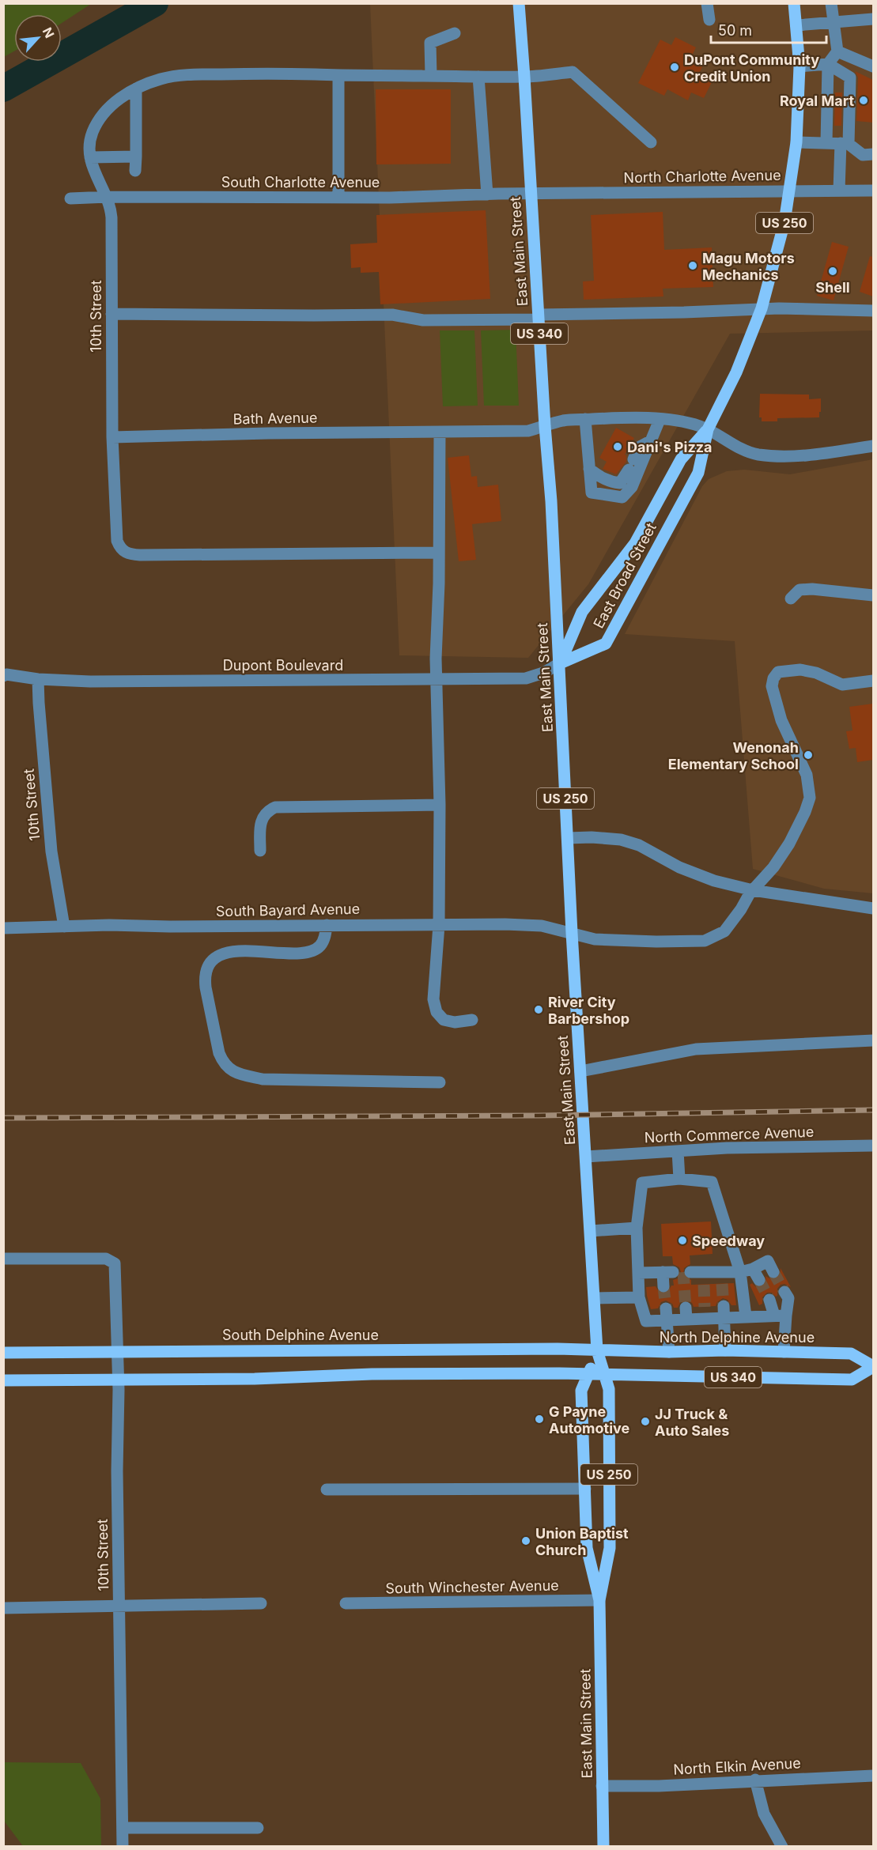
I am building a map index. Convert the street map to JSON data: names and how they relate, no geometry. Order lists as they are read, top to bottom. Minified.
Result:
{"streets":{"main road":["US 250","East Main Street","US 340","East Broad Street","South Delphine Avenue","North Delphine Avenue"],"street":["North Charlotte Avenue","South Charlotte Avenue","10th Street","Bath Avenue","Dupont Boulevard","South Bayard Avenue","North Commerce Avenue","South Winchester Avenue","North Elkin Avenue"]},"crossings":[["North Charlotte Avenue","South Charlotte Avenue"],["North Charlotte Avenue","East Main Street"],["North Charlotte Avenue","East Broad Street"],["South Charlotte Avenue","East Main Street"],["South Charlotte Avenue","10th Street"],["East Main Street","Bath Avenue"],["East Main Street","East Broad Street"],["East Main Street","Dupont Boulevard"],["East Main Street","South Bayard Avenue"],["East Main Street","North Commerce Avenue"],["East Main Street","South Delphine Avenue"],["East Main Street","North Delphine Avenue"],["East Main Street","South Winchester Avenue"],["East Main Street","North Elkin Avenue"],["10th Street","Bath Avenue"],["10th Street","Dupont Boulevard"],["10th Street","South Bayard Avenue"],["10th Street","South Delphine Avenue"],["Bath Avenue","East Broad Street"],["East Broad Street","Dupont Boulevard"],["South Delphine Avenue","North Delphine Avenue"]],"places":["DuPont Community Credit Union","Royal Mart","Magu Motors Mechanics","Shell","Dani's Pizza","Wenonah Elementary School","River City Barbershop","Speedway","G Payne Automotive","JJ Truck & Auto Sales","Union Baptist Church"],"scale_bar":"50 m","north":"top right"}
